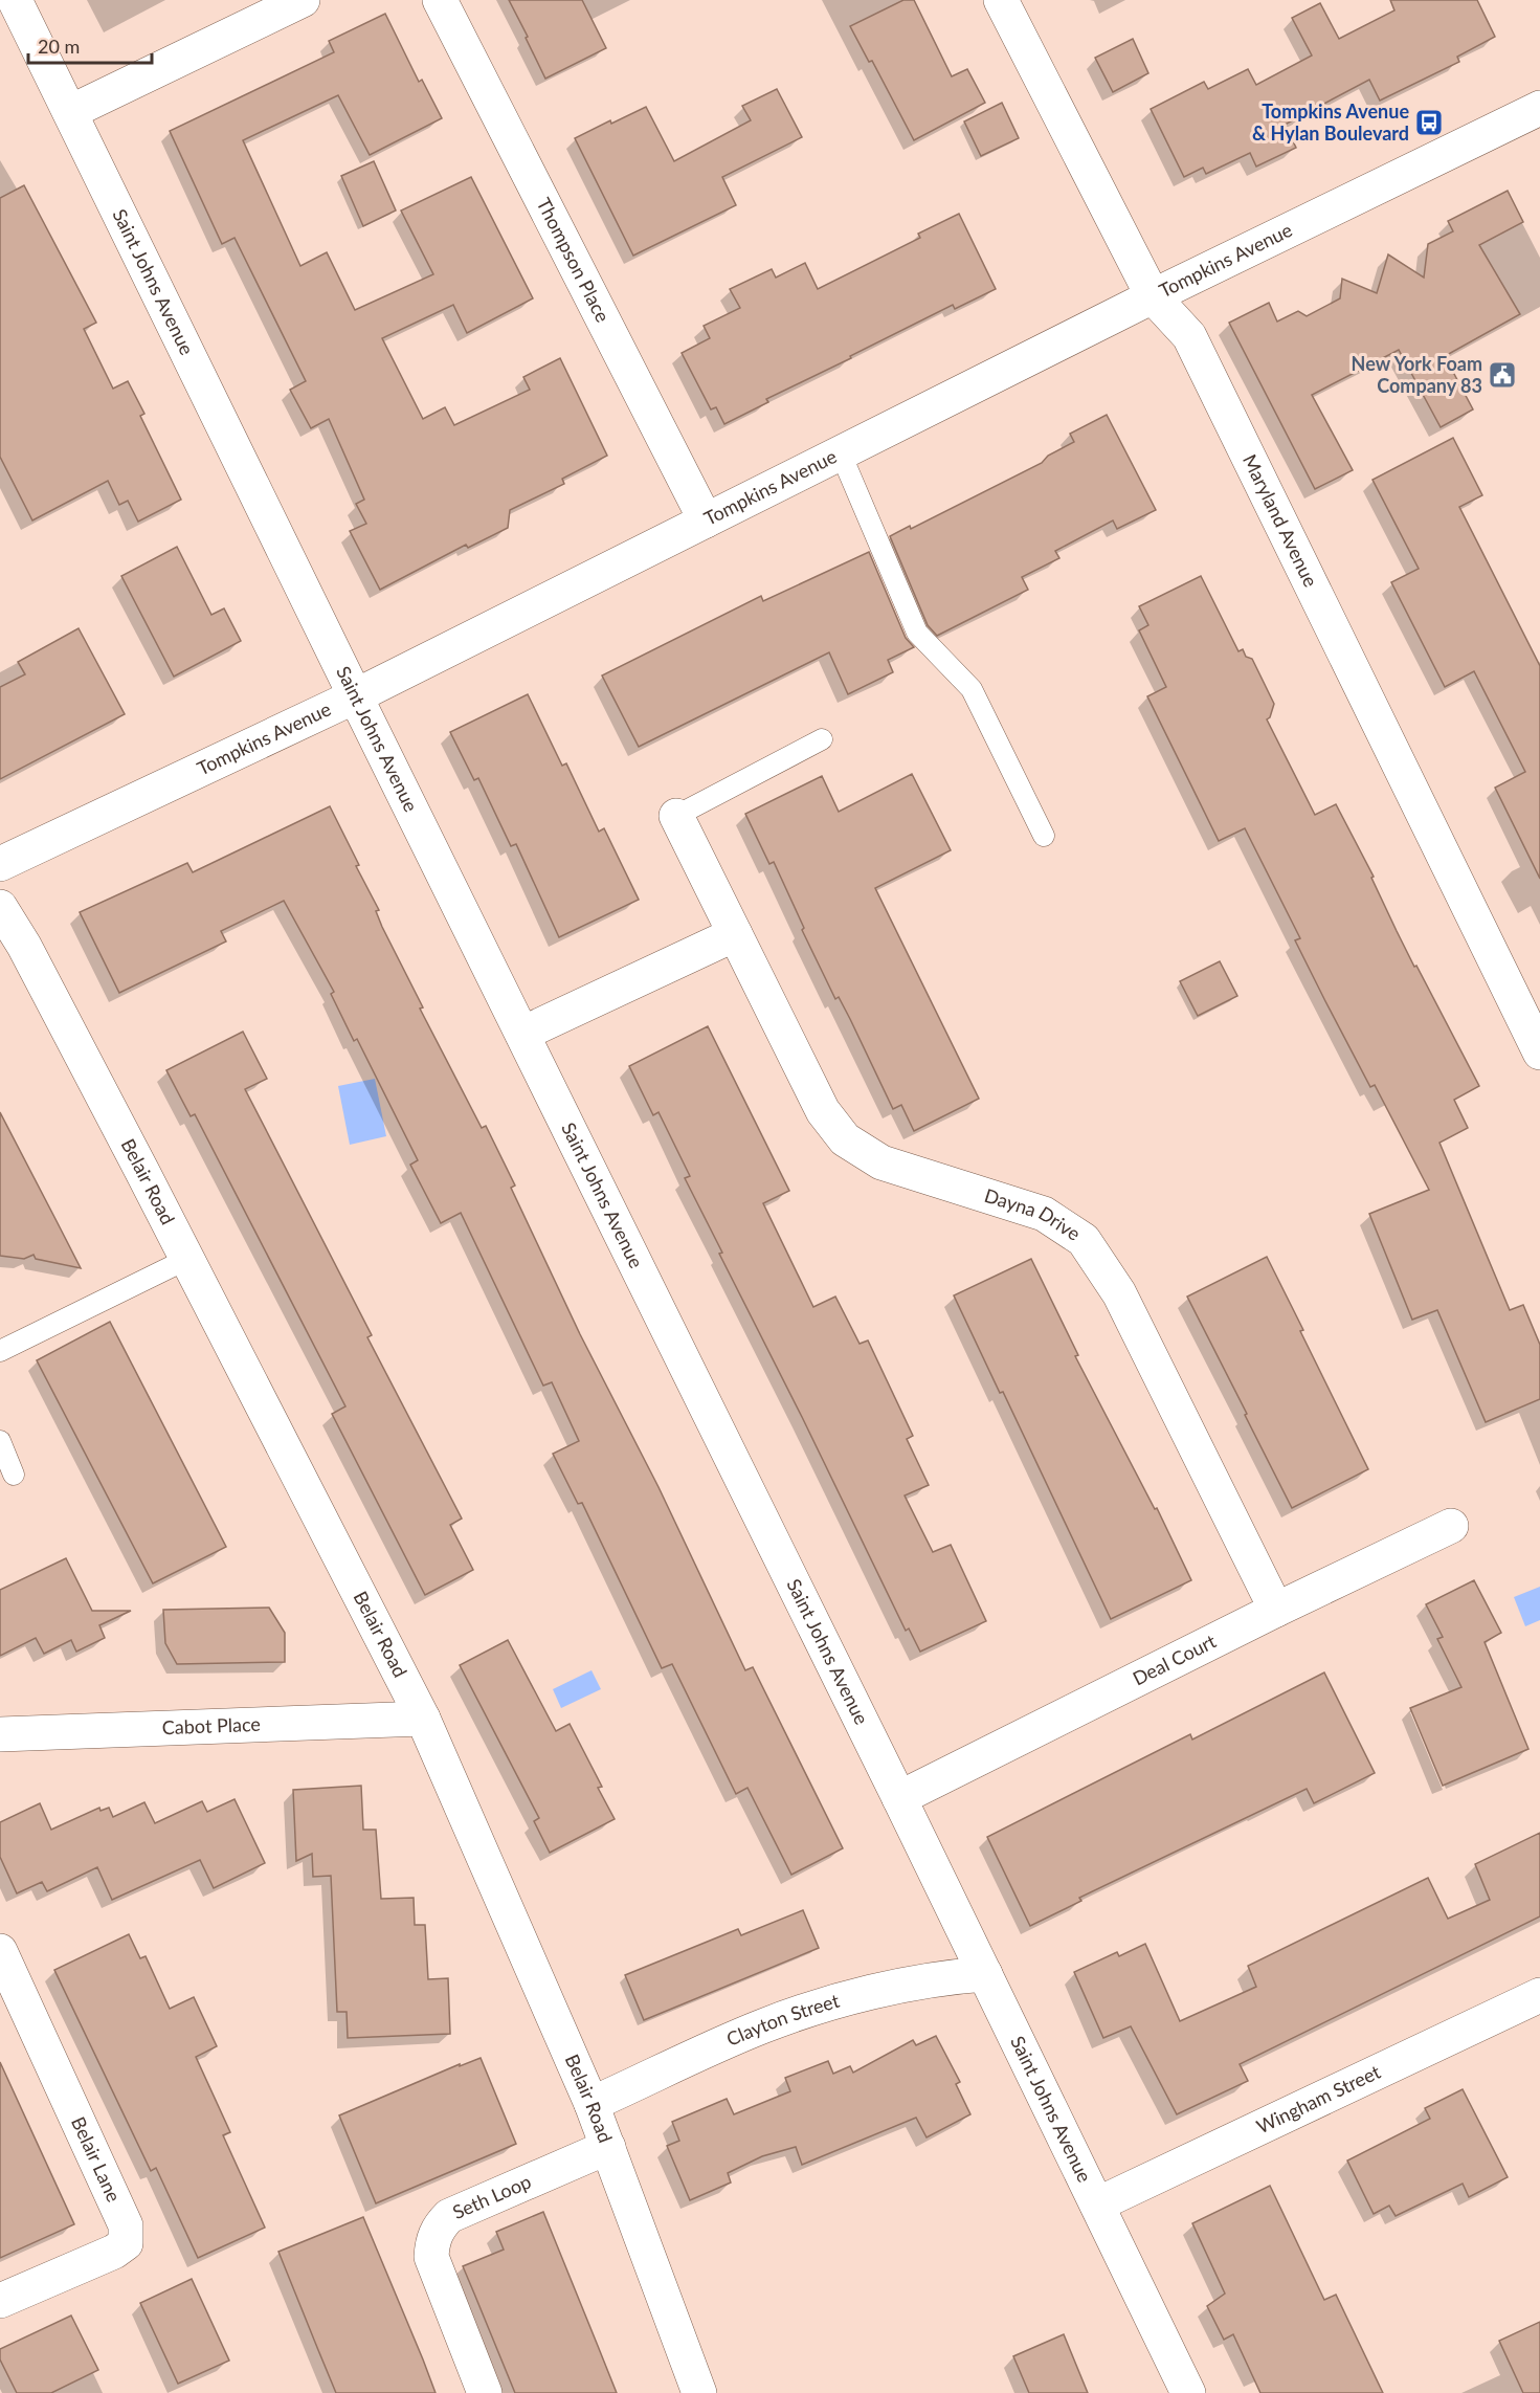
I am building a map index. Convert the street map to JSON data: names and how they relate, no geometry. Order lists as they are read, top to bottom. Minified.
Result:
{"streets":{"street":["Thompson Place","Tompkins Avenue","Saint Johns Avenue","Maryland Avenue","Belair Road","Dayna Drive","Deal Court","Cabot Place","Clayton Street","Wingham Street","Belair Lane","Seth Loop"]},"crossings":[["Thompson Place","Tompkins Avenue"],["Tompkins Avenue","Saint Johns Avenue"],["Tompkins Avenue","Maryland Avenue"],["Saint Johns Avenue","Deal Court"],["Saint Johns Avenue","Clayton Street"],["Saint Johns Avenue","Wingham Street"],["Belair Road","Cabot Place"],["Belair Road","Clayton Street"],["Belair Road","Seth Loop"],["Dayna Drive","Deal Court"]],"places":{"bus stop":["Tompkins Avenue & Hylan Boulevard"],"public building":["New York Foam Company 83"]},"scale_bar":"20 m"}
